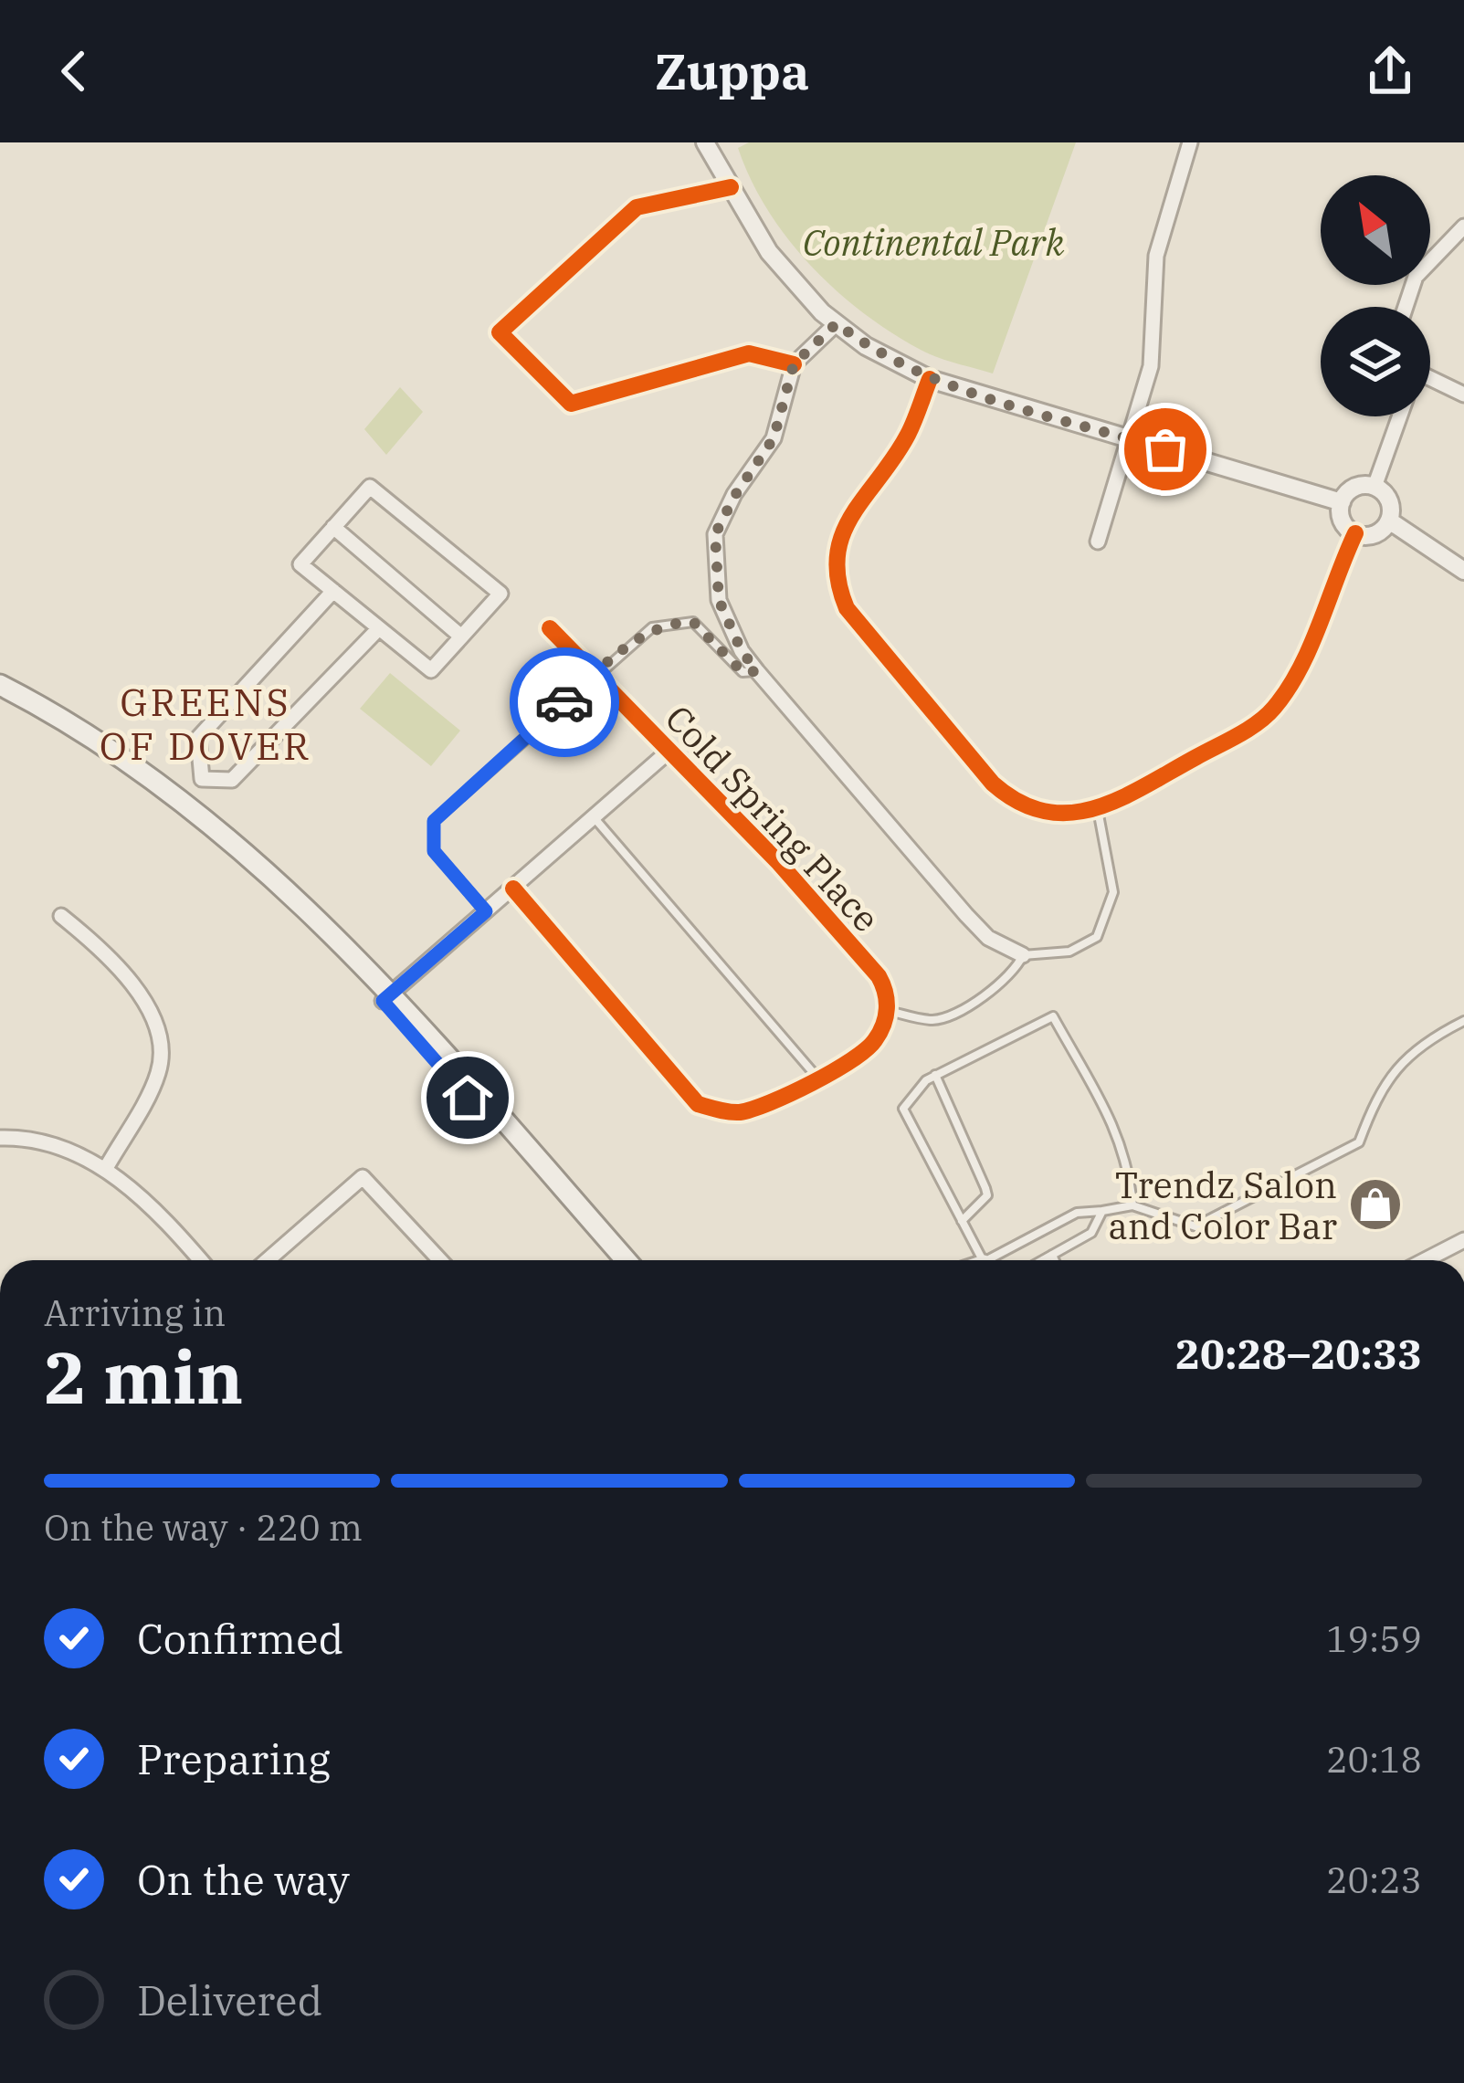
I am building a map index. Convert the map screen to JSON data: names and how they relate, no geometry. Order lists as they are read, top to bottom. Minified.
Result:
{"streets":{"street":["Cold Spring Place"]},"districts":["GREENS OF DOVER"],"parks":["Continental Park"],"places":{"shop":["Trendz Salon and Color Bar"]},"north":"top left","page":{"header":"Zuppa","heading":["2 min","Arriving in","20:28–20:33"],"bar":"On the way · 220 m","list":[["Confirmed","19:59"],["Preparing","20:18"],["On the way","20:23"],"Delivered"]}}
